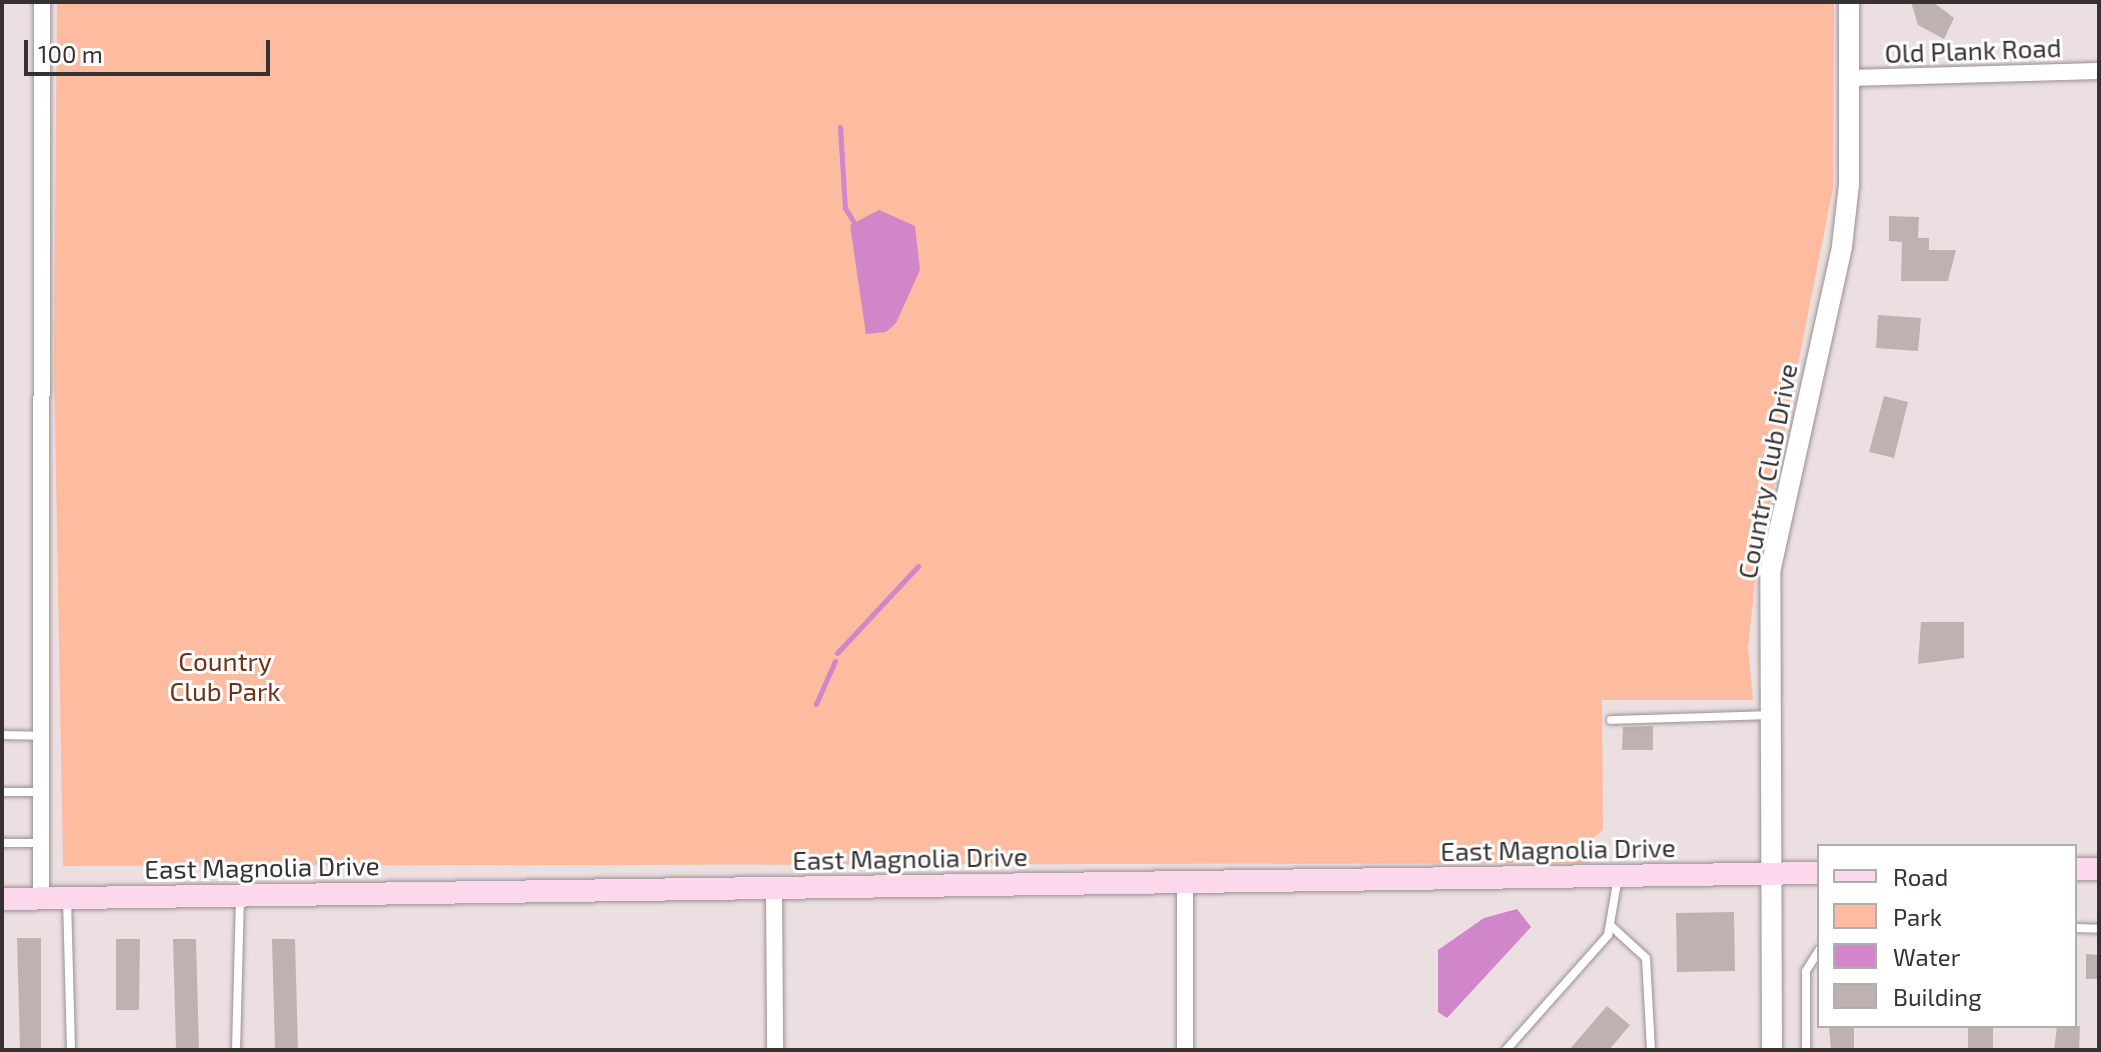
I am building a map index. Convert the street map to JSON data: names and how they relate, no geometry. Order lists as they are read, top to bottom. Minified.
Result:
{"streets":{"main road":["East Magnolia Drive"],"street":["Old Plank Road","Country Club Drive"]},"crossings":[["Old Plank Road","Country Club Drive"],["Country Club Drive","East Magnolia Drive"]],"parks":["Country Club Park"],"legend":["Road","Park","Water","Building"],"scale_bar":"100 m"}
